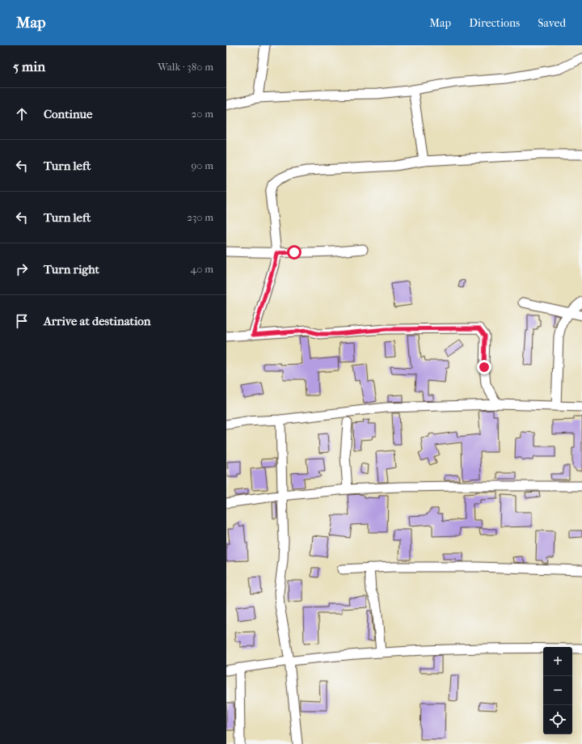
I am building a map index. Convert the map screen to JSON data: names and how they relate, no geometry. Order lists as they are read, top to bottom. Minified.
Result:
{"page":{"header":"Map","nav":["Map","Directions","Saved"],"heading":["5 min","Walk · 380 m"],"list":[["Continue","20 m"],["Turn left","90 m"],["Turn left","230 m"],["Turn right","40 m"],"Arrive at destination"],"map_buttons":["+","−"]}}
